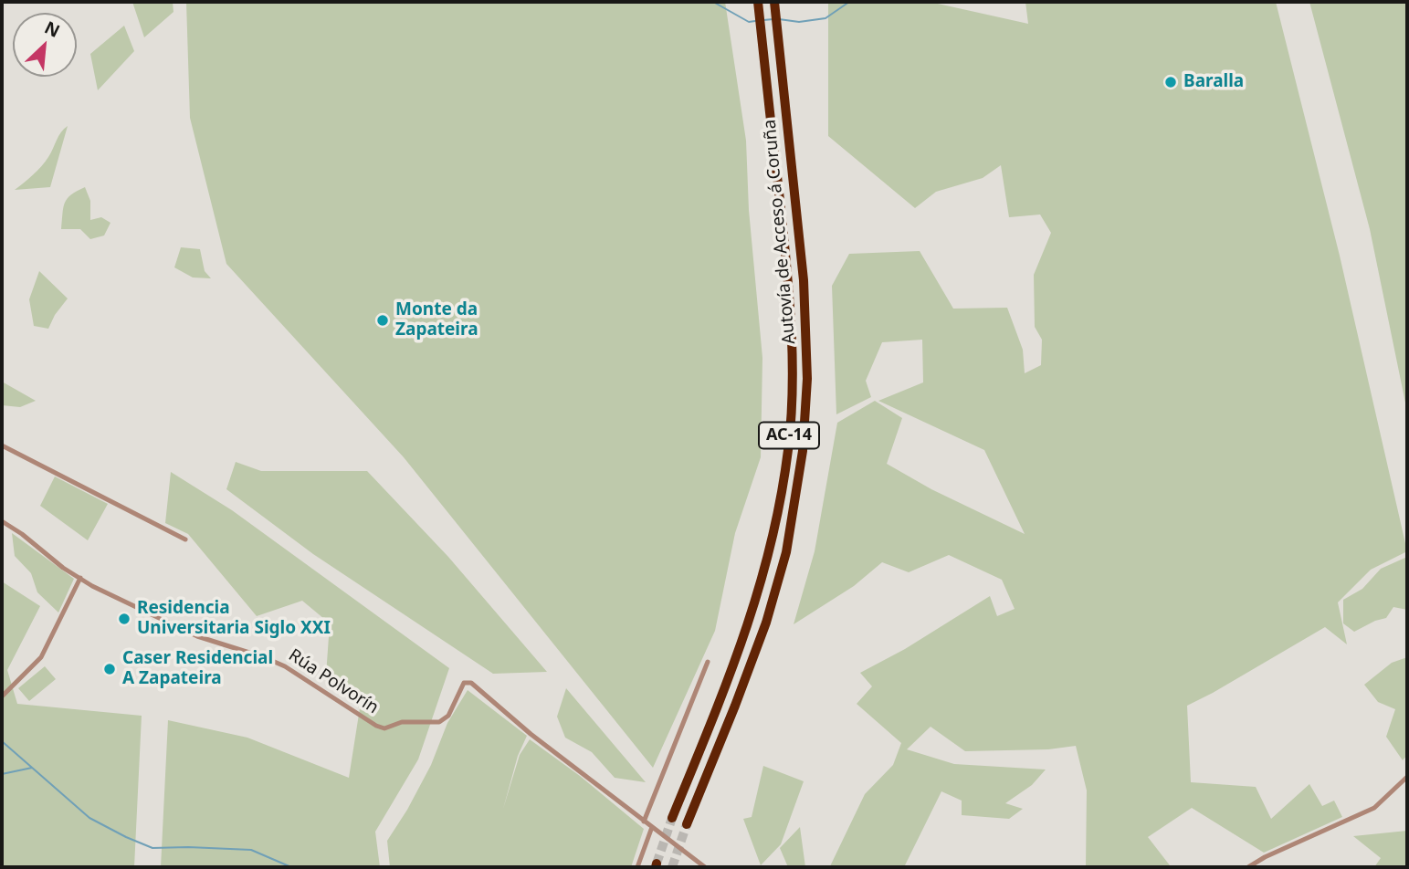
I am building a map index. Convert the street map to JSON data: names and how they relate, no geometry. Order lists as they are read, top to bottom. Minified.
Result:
{"streets":{"highway":["Autovía de Acceso á Coruña","AC-14"],"street":["Rúa Polvorín"]},"places":["Baralla","Monte da Zapateira","Residencia Universitaria Siglo XXI","Caser Residencial A Zapateira"],"north":"top right"}
